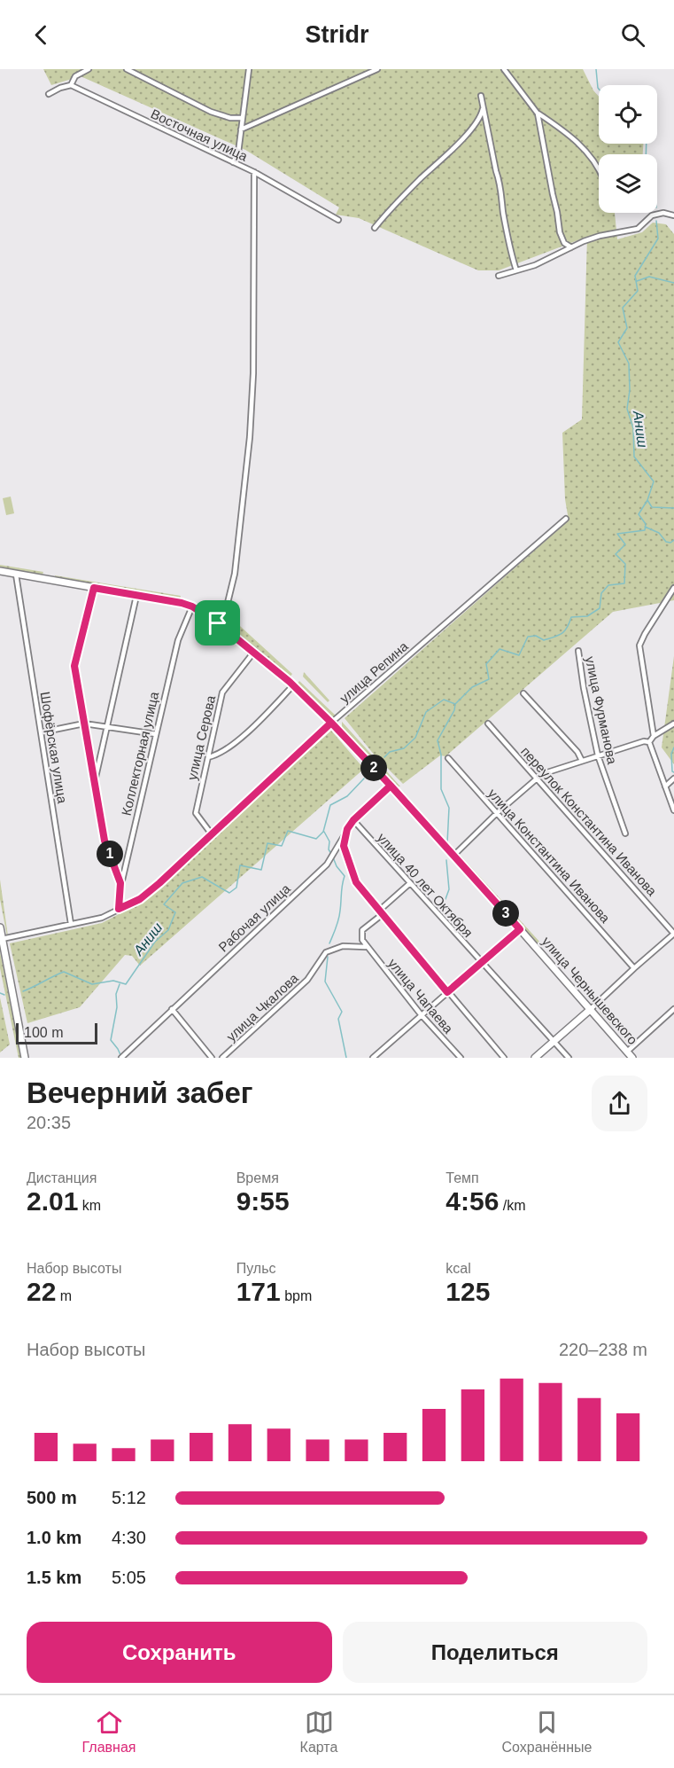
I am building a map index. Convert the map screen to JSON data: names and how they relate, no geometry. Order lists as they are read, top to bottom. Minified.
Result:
{"streets":{"street":["Восточная улица","улица Репина","улица Фурманова","улица Серова","Шофёрская улица","Коллекторная улица","переулок Константина Иванова","улица Константина Иванова","улица 40 лет Октября","Рабочая улица","улица Чернышевского","улица Чапаева","улица Чкалова"]},"crossings":[["улица Репина","улица Серова"],["улица Репина","Шофёрская улица"],["улица Репина","Коллекторная улица"],["улица Репина","улица Чернышевского"],["улица Серова","улица Чернышевского"],["Шофёрская улица","улица Чернышевского"],["Коллекторная улица","улица Чернышевского"],["улица 40 лет Октября","Рабочая улица"],["Рабочая улица","улица Чернышевского"],["улица Чапаева","улица Чкалова"]],"water":["Аниш"],"scale_bar":"100 m","page":{"header":"Stridr","pins":["2","1","3"],"scale":"100 m","heading":["Вечерний забег","20:35"],"stats":[["Дистанция","2.01 km"],["Время","9:55"],["Темп","4:56 /km"],["Набор высоты","22 m"],["Пульс","171 bpm"],["kcal","125"]],"chart":["Набор высоты","220–238 m"],"list":[{"name":"500 m","note":"5:12"},{"name":"1.0 km","note":"4:30"},{"name":"1.5 km","note":"5:05"}],"buttons":["Сохранить","Поделиться"],"tabs":["Главная","Карта","Сохранённые"]}}
